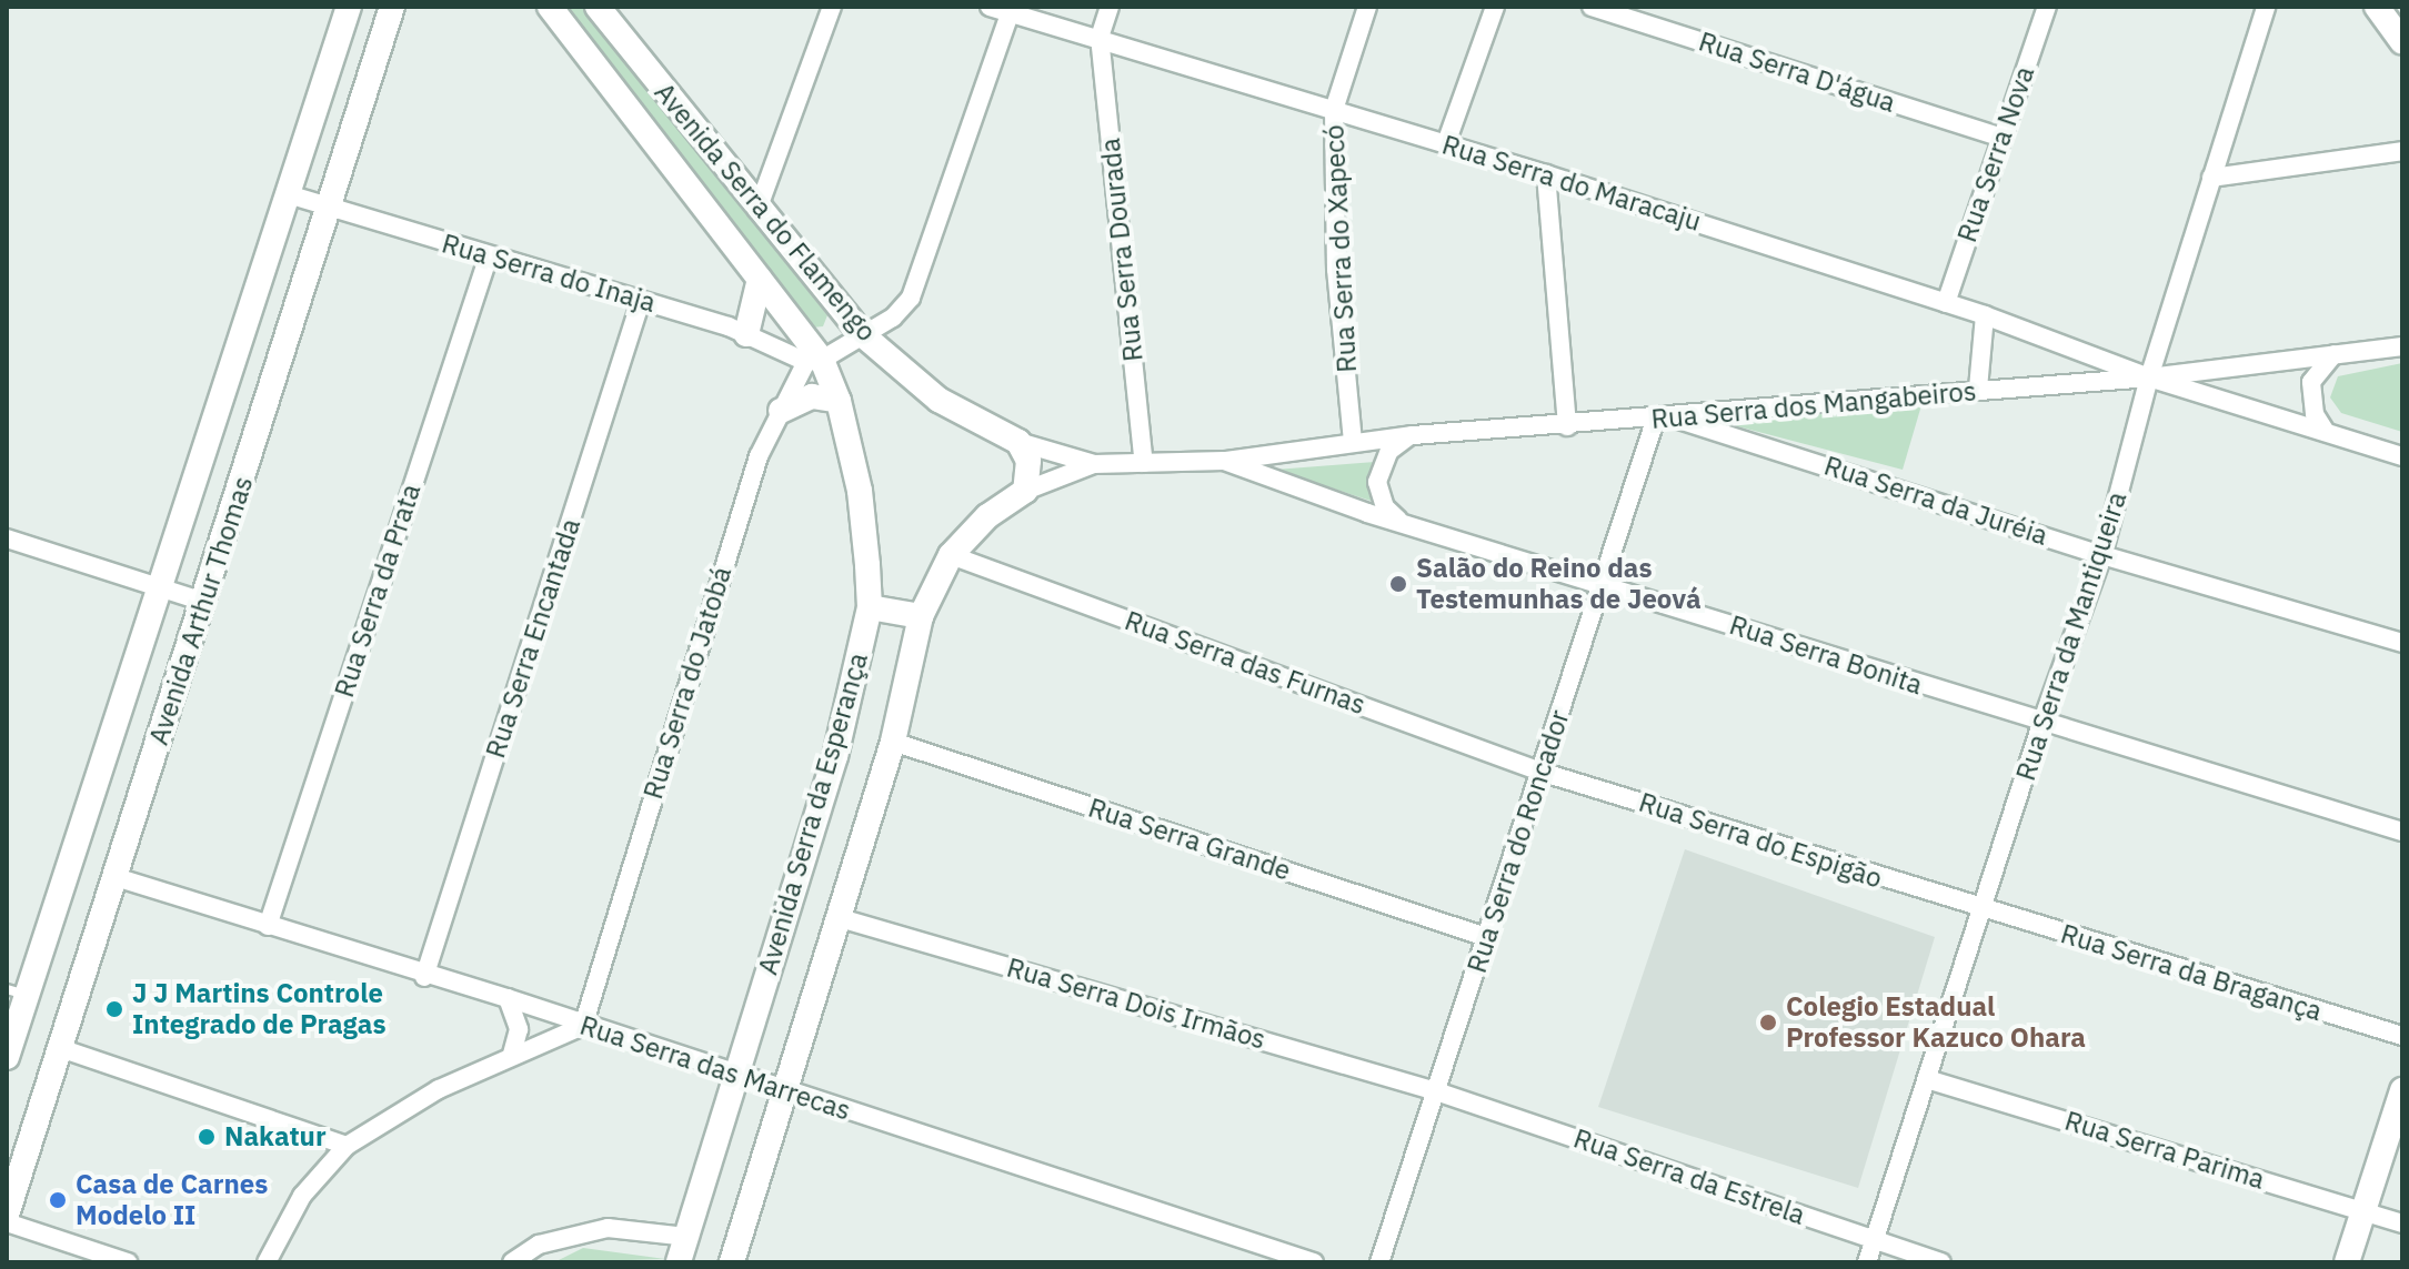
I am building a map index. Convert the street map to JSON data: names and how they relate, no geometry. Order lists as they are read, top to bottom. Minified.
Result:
{"streets":{"street":["Rua Serra D'água","Rua Serra Nova","Rua Serra do Maracaju","Avenida Serra do Flamengo","Rua Serra do Xapecó","Rua Serra Dourada","Rua Serra do Inaja","Rua Serra dos Mangabeiros","Rua Serra da Juréia","Rua Serra da Prata","Avenida Arthur Thomas","Rua Serra da Mantiqueira","Rua Serra Encantada","Rua Serra Bonita","Rua Serra das Furnas","Rua Serra do Jatobá","Avenida Serra da Esperança","Rua Serra Grande","Rua Serra do Espigão","Rua Serra do Roncador","Rua Serra da Bragança","Rua Serra Dois Irmãos","Rua Serra das Marrecas","Rua Serra Parima","Rua Serra da Estrela"]},"crossings":[["Rua Serra D'água","Rua Serra Nova"],["Rua Serra Nova","Rua Serra do Maracaju"],["Rua Serra do Maracaju","Rua Serra do Xapecó"],["Rua Serra do Maracaju","Rua Serra Dourada"],["Rua Serra do Maracaju","Rua Serra dos Mangabeiros"],["Rua Serra do Maracaju","Rua Serra da Mantiqueira"],["Avenida Serra do Flamengo","Rua Serra do Inaja"],["Avenida Serra do Flamengo","Rua Serra Bonita"],["Avenida Serra do Flamengo","Rua Serra do Jatobá"],["Avenida Serra do Flamengo","Avenida Serra da Esperança"],["Rua Serra do Xapecó","Rua Serra dos Mangabeiros"],["Rua Serra Dourada","Rua Serra Bonita"],["Rua Serra do Inaja","Rua Serra da Prata"],["Rua Serra do Inaja","Avenida Arthur Thomas"],["Rua Serra do Inaja","Rua Serra Encantada"],["Rua Serra do Inaja","Rua Serra do Jatobá"],["Rua Serra do Inaja","Avenida Serra da Esperança"],["Rua Serra dos Mangabeiros","Rua Serra da Juréia"],["Rua Serra dos Mangabeiros","Rua Serra da Mantiqueira"],["Rua Serra dos Mangabeiros","Rua Serra Bonita"],["Rua Serra dos Mangabeiros","Rua Serra do Roncador"],["Rua Serra da Juréia","Rua Serra da Mantiqueira"],["Rua Serra da Juréia","Rua Serra do Roncador"],["Rua Serra da Prata","Rua Serra das Marrecas"],["Avenida Arthur Thomas","Rua Serra das Marrecas"],["Rua Serra da Mantiqueira","Rua Serra Bonita"],["Rua Serra da Mantiqueira","Rua Serra do Espigão"],["Rua Serra da Mantiqueira","Rua Serra da Bragança"],["Rua Serra da Mantiqueira","Rua Serra Parima"],["Rua Serra da Mantiqueira","Rua Serra da Estrela"],["Rua Serra Encantada","Rua Serra das Marrecas"],["Rua Serra Bonita","Avenida Serra da Esperança"],["Rua Serra Bonita","Rua Serra do Roncador"],["Rua Serra das Furnas","Avenida Serra da Esperança"],["Rua Serra das Furnas","Rua Serra do Espigão"],["Rua Serra das Furnas","Rua Serra do Roncador"],["Rua Serra do Jatobá","Avenida Serra da Esperança"],["Rua Serra do Jatobá","Rua Serra das Marrecas"],["Avenida Serra da Esperança","Rua Serra Grande"],["Avenida Serra da Esperança","Rua Serra Dois Irmãos"],["Avenida Serra da Esperança","Rua Serra das Marrecas"],["Rua Serra Grande","Rua Serra do Roncador"],["Rua Serra do Espigão","Rua Serra do Roncador"],["Rua Serra do Espigão","Rua Serra da Bragança"],["Rua Serra do Roncador","Rua Serra Dois Irmãos"],["Rua Serra do Roncador","Rua Serra da Estrela"],["Rua Serra Dois Irmãos","Rua Serra da Estrela"]],"places":["Salão do Reino das Testemunhas de Jeová","J J Martins Controle Integrado de Pragas","Colegio Estadual Professor Kazuco Ohara","Nakatur","Casa de Carnes Modelo II"]}
